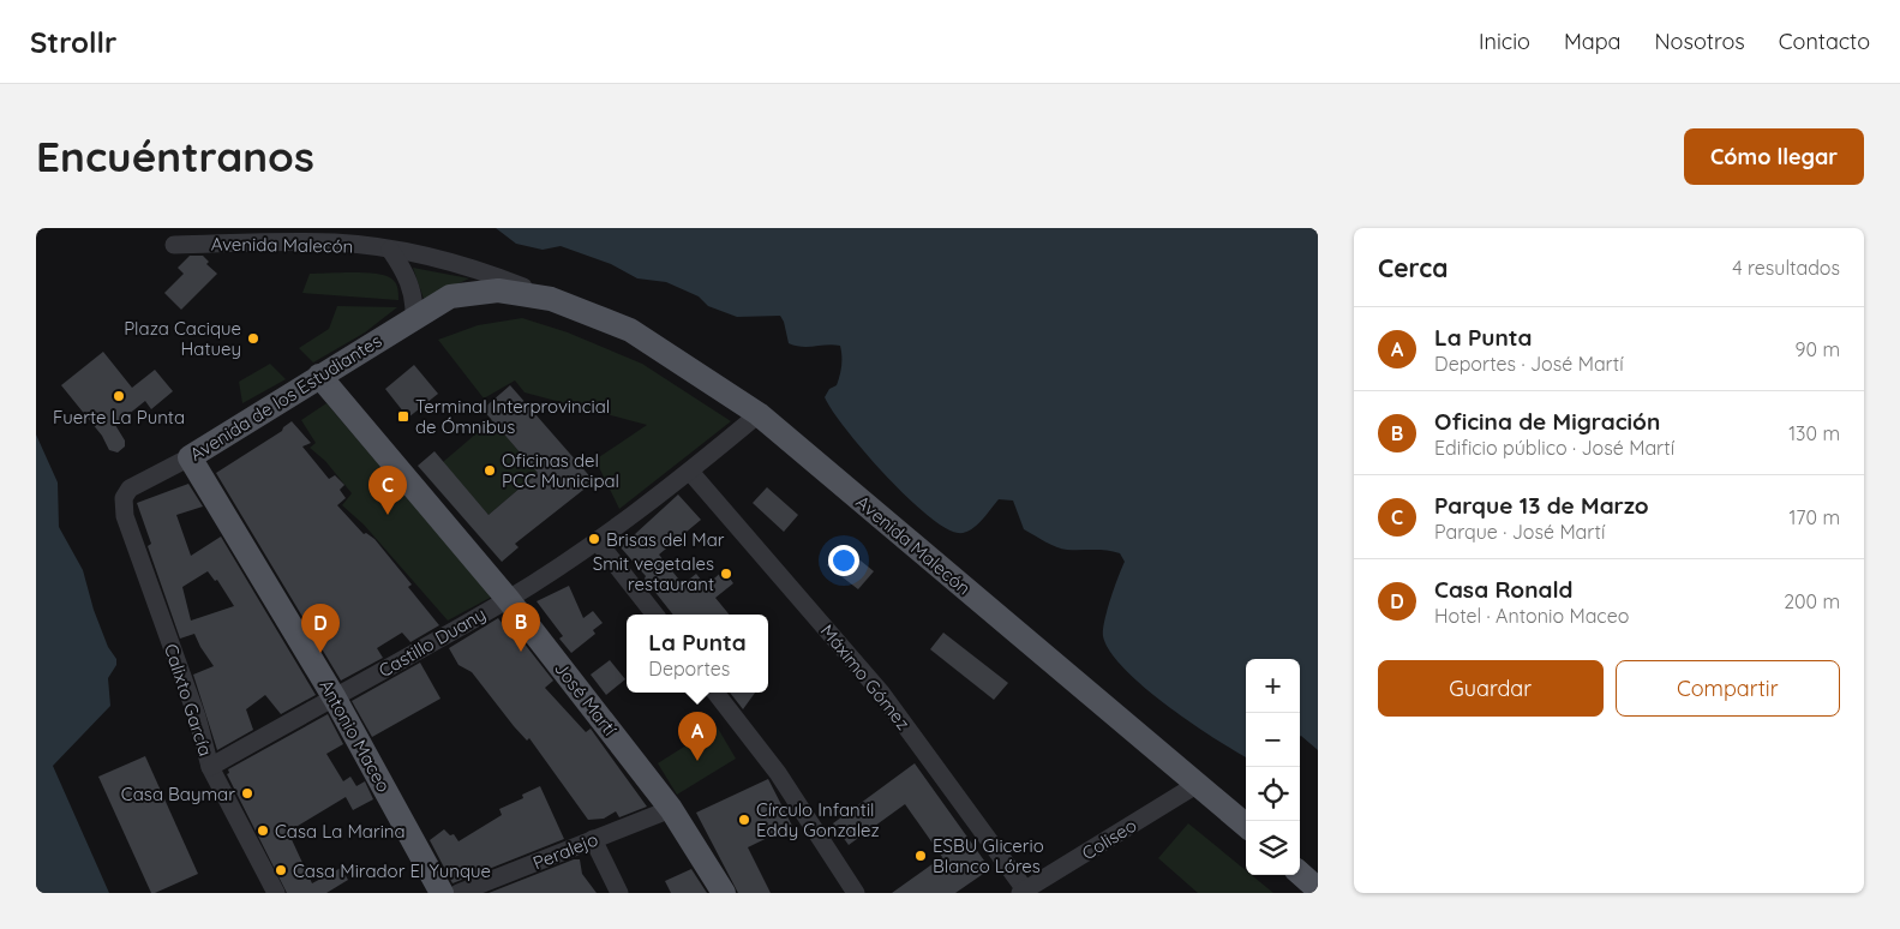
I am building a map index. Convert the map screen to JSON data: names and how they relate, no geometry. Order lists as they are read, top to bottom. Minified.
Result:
{"streets":{"main road":["Avenida Malecón","Avenida de los Estudiantes","José Martí","Antonio Maceo"],"street":["Castillo Duany","Máximo Gómez","Calixto García","Coliseo","Peralejo"]},"crossings":[["Avenida Malecón","Avenida de los Estudiantes"],["Avenida Malecón","Castillo Duany"],["Avenida Malecón","Coliseo"],["Avenida de los Estudiantes","José Martí"],["Avenida de los Estudiantes","Calixto García"],["Avenida de los Estudiantes","Antonio Maceo"],["Castillo Duany","Máximo Gómez"],["Castillo Duany","José Martí"],["Castillo Duany","Calixto García"],["Castillo Duany","Antonio Maceo"],["Máximo Gómez","Coliseo"],["José Martí","Peralejo"]],"places":{"other":["Plaza Cacique Hatuey","Fuerte La Punta","Oficinas del PCC Municipal","Brisas del Mar","Smit vegetales restaurant","Casa Baymar","Círculo Infantil Eddy Gonzalez","Casa La Marina","ESBU Glicerio Blanco Lóres","Casa Mirador El Yunque"],"transit":["Terminal Interprovincial de Ómnibus"]},"page":{"header":"Strollr","nav":["Inicio","Mapa","Nosotros","Contacto"],"buttons":["Cómo llegar",["Guardar","Compartir"]],"title":"Encuéntranos","heading":["Cerca","4 resultados"],"list":[{"mark":"A","name":"La Punta","note":"Deportes · José Martí","value":"90 m"},{"mark":"B","name":"Oficina de Migración","note":"Edificio público · José Martí","value":"130 m"},{"mark":"C","name":"Parque 13 de Marzo","note":"Parque · José Martí","value":"170 m"},{"mark":"D","name":"Casa Ronald","note":"Hotel · Antonio Maceo","value":"200 m"}],"pins":["C","B","D","A"],"popup":["La Punta","Deportes"],"map_buttons":["+","−"]}}
